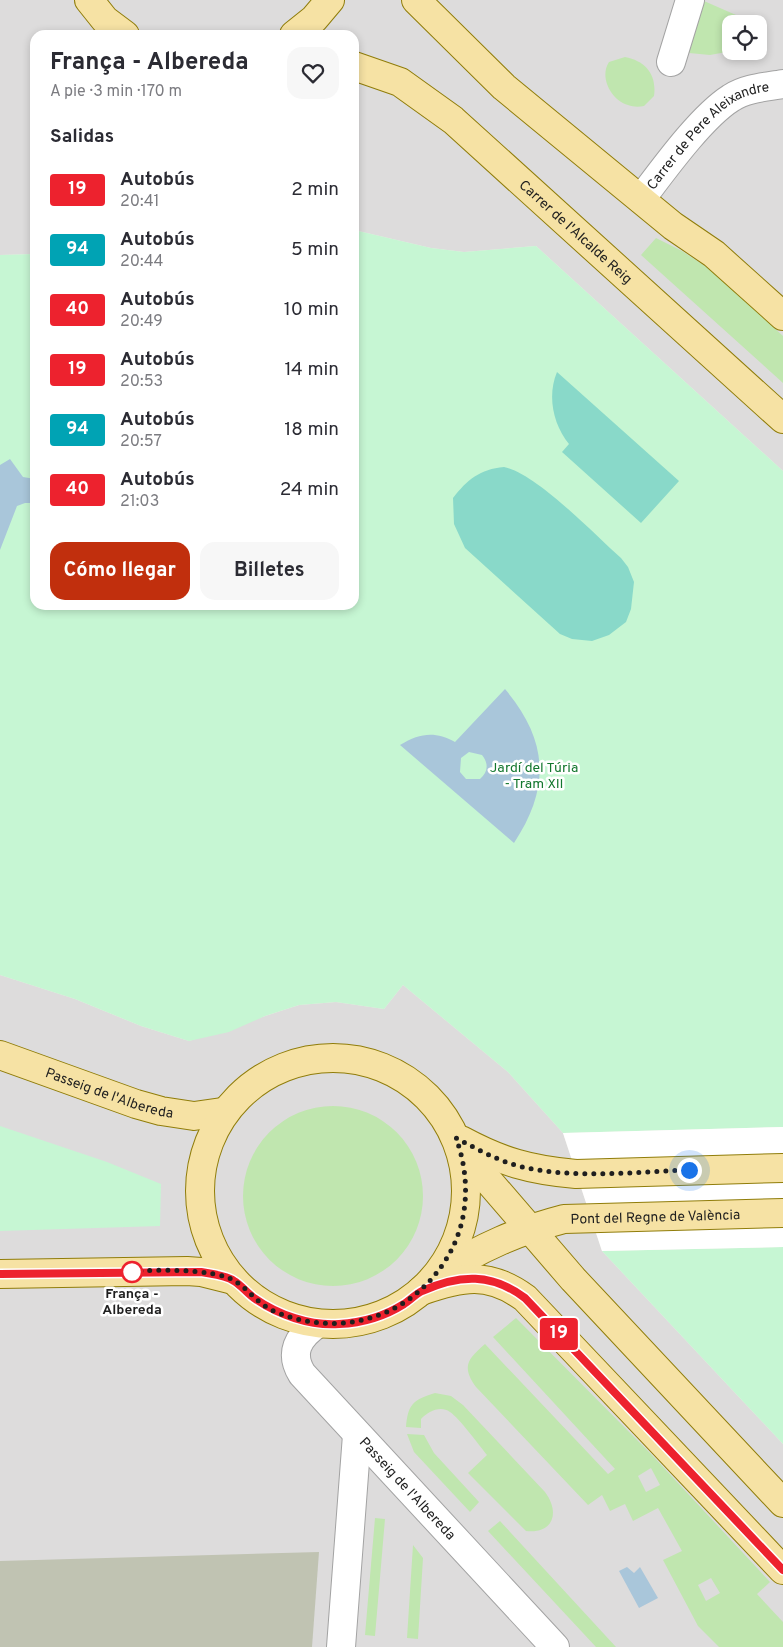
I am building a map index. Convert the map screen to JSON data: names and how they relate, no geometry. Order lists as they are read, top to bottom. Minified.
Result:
{"streets":{"main road":["Carrer de l'Alcalde Reig","Passeig de l'Albereda","Pont del Regne de València"],"street":["Carrer de Pere Aleixandre"]},"parks":["Jardí del Túria - Tram XII"],"places":["França - Albereda"],"lines":["bus line 19"],"page":{"on_map":"19","heading":[["França - Albereda","A pie · 3 min · 170 m"],"Salidas"],"list":[{"mark":"19","name":"Autobús","note":"20:41","value":"2 min"},{"mark":"94","name":"Autobús","note":"20:44","value":"5 min"},{"mark":"40","name":"Autobús","note":"20:49","value":"10 min"},{"mark":"19","name":"Autobús","note":"20:53","value":"14 min"},{"mark":"94","name":"Autobús","note":"20:57","value":"18 min"},{"mark":"40","name":"Autobús","note":"21:03","value":"24 min"}],"buttons":["Cómo llegar","Billetes"]}}
